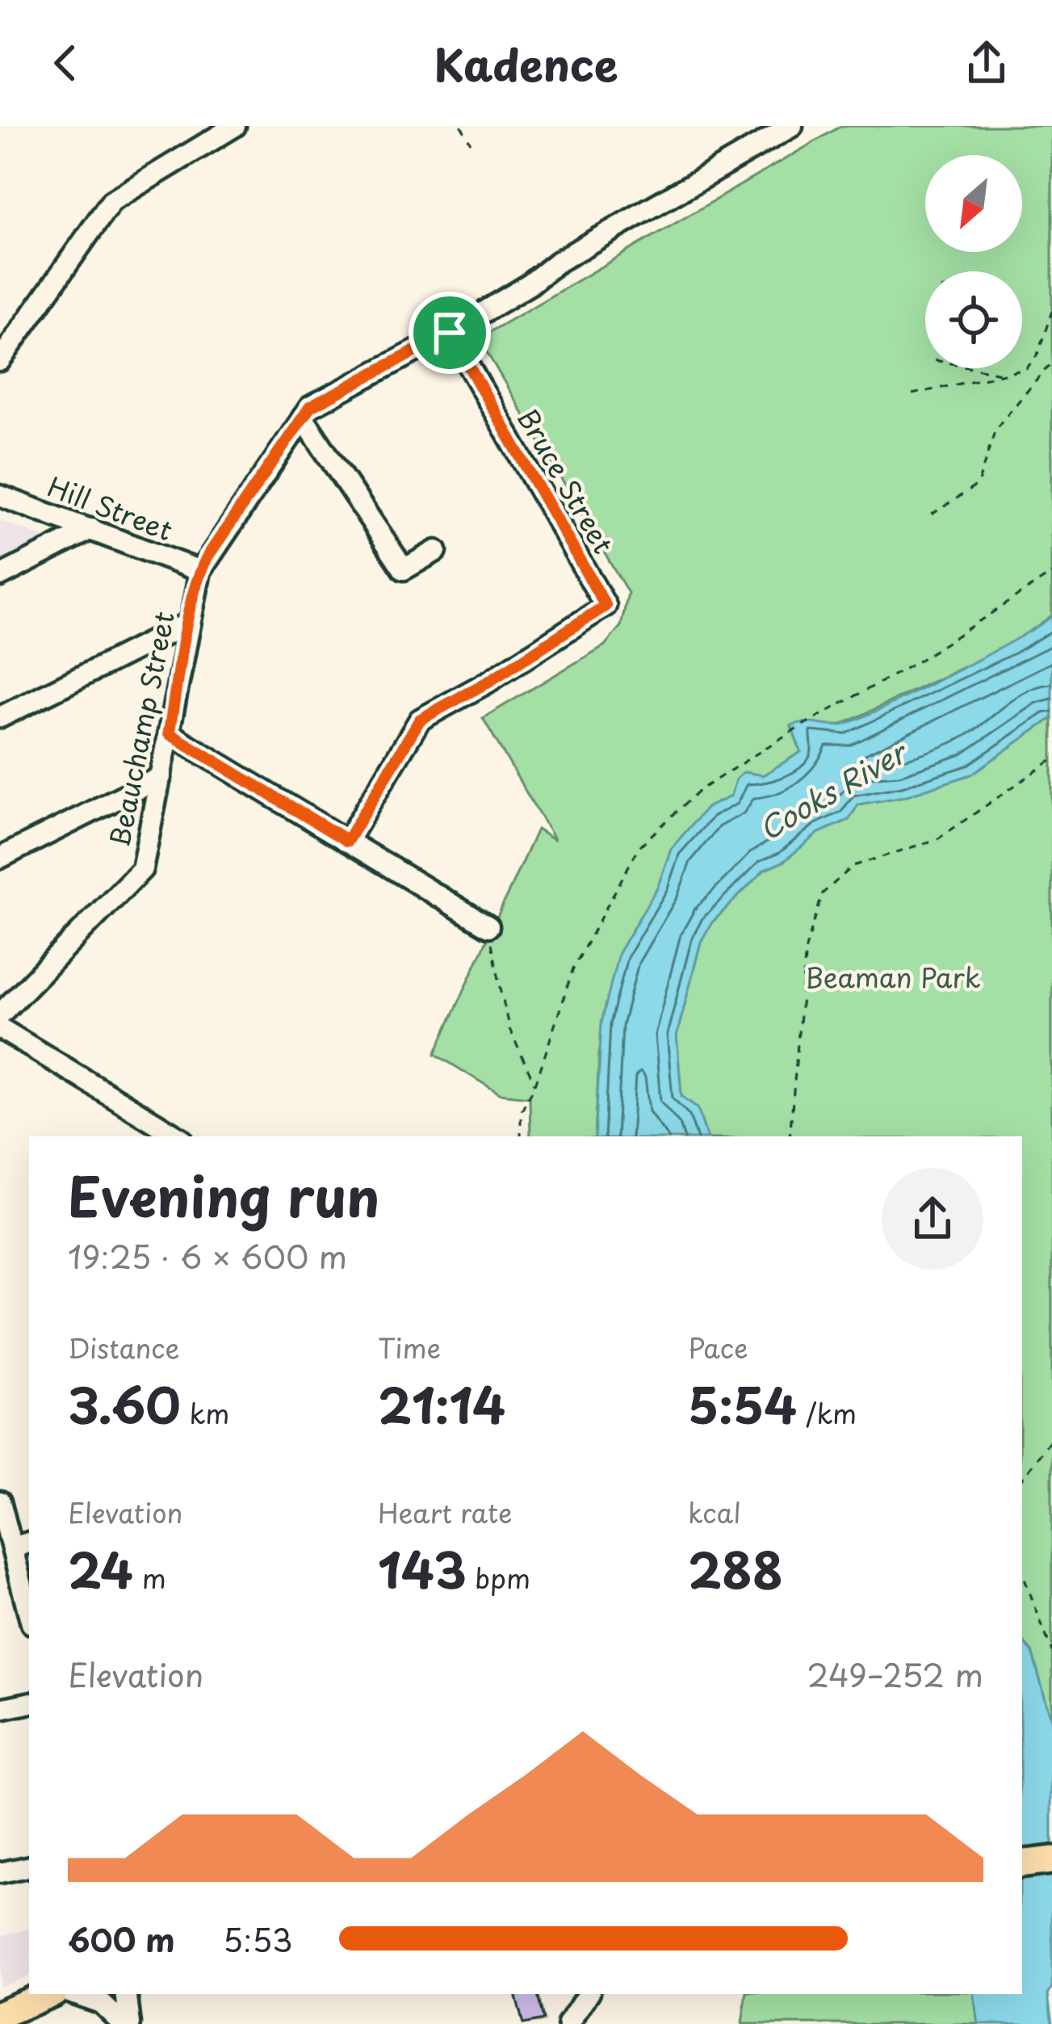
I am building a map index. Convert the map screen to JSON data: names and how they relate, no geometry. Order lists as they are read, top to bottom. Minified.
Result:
{"streets":{"street":["Bruce Street","Hill Street","Beauchamp Street"]},"crossings":[["Bruce Street","Beauchamp Street"],["Hill Street","Beauchamp Street"]],"water":["Cooks River"],"parks":["Beaman Park"],"north":"bottom left","page":{"header":"Kadence","heading":["Evening run","19:25 · 6 × 600 m"],"stats":[["Distance","3.60 km"],["Time","21:14"],["Pace","5:54 /km"],["Elevation","24 m"],["Heart rate","143 bpm"],["kcal","288"]],"chart":["Elevation","249–252 m"],"list":[{"name":"600 m","note":"5:53"}]}}
